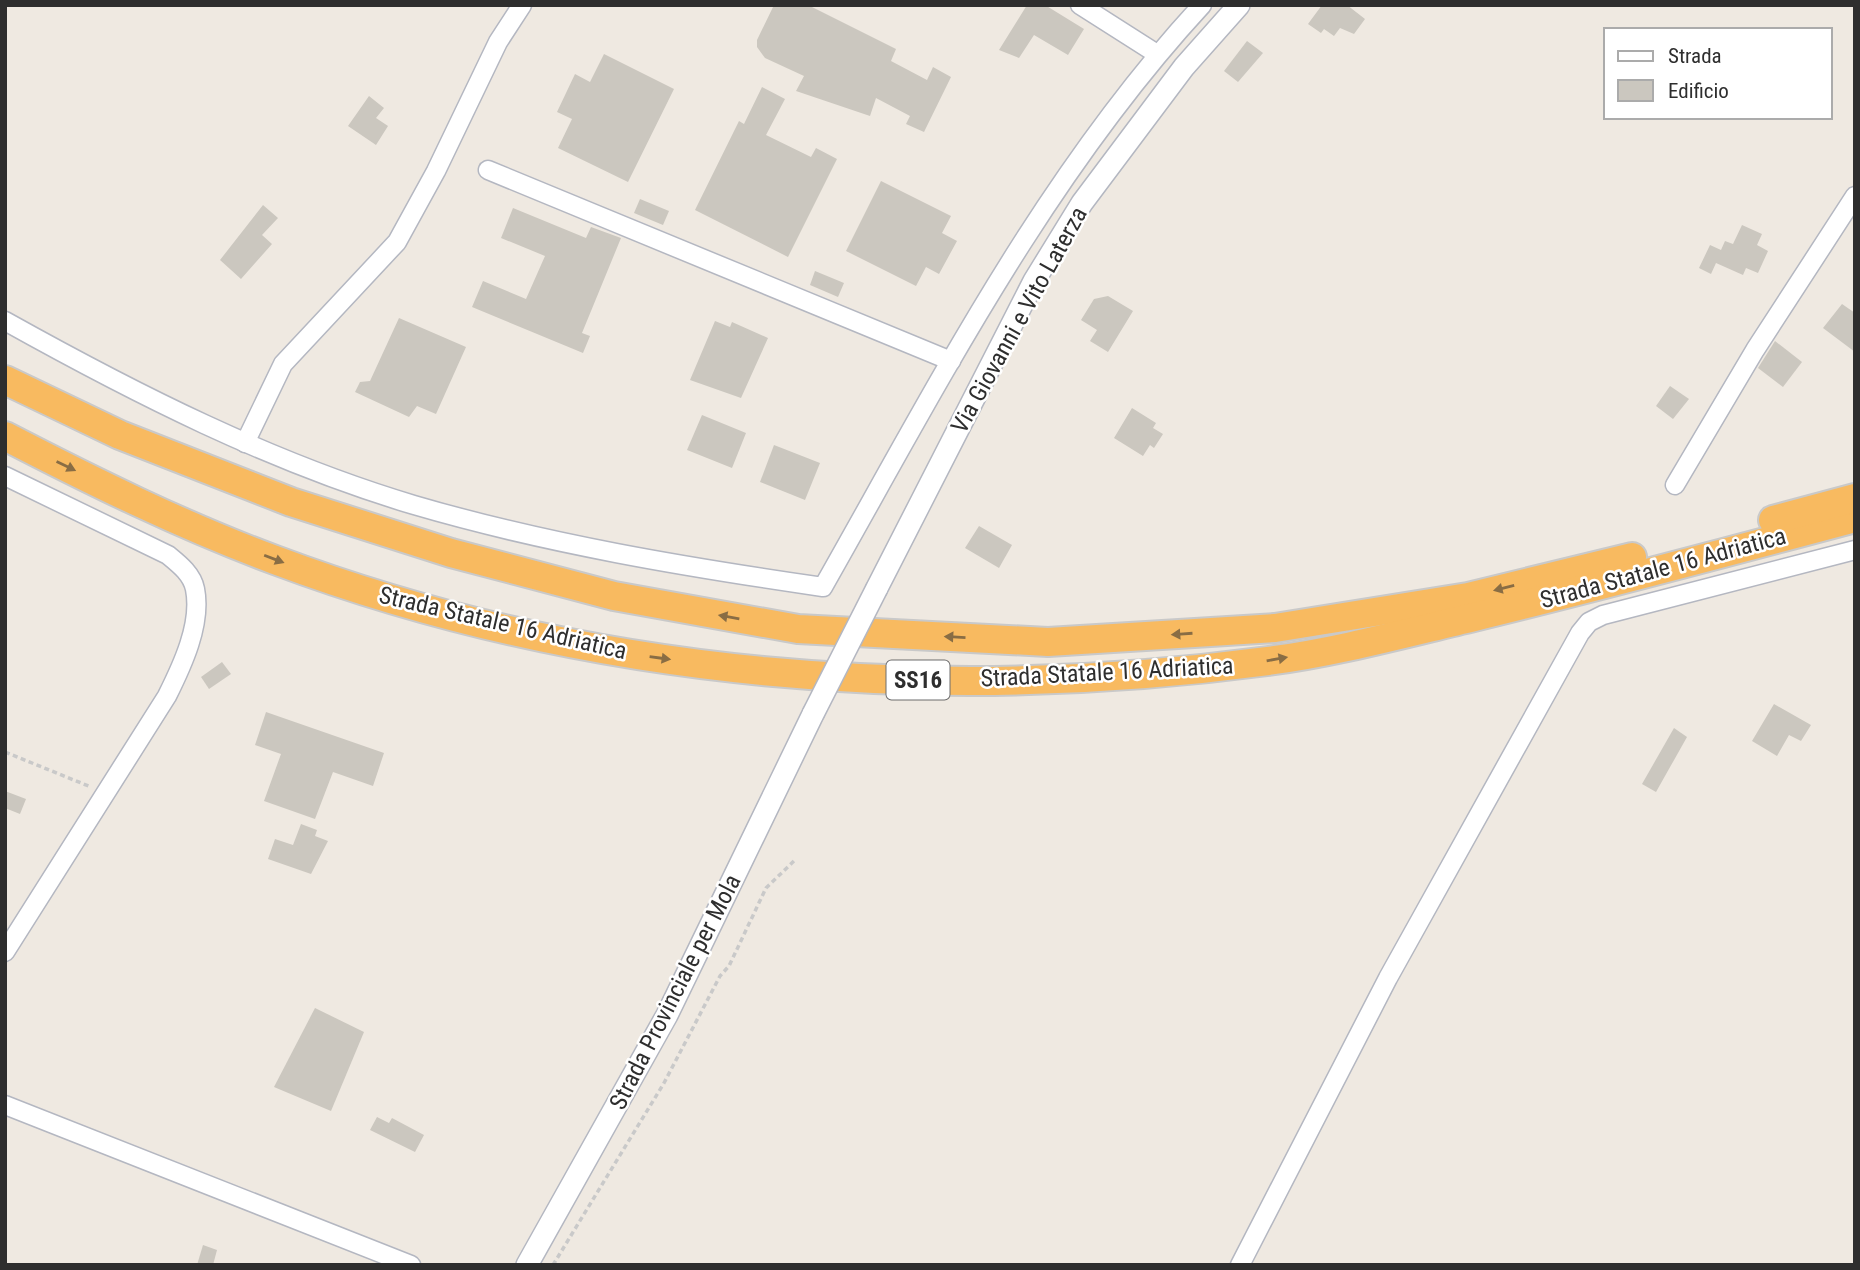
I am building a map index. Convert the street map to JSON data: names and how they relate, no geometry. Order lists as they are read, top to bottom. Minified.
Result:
{"streets":{"highway":["Strada Statale 16 Adriatica","SS16"],"street":["Via Giovanni e Vito Laterza","Strada Provinciale per Mola"]},"crossings":[["Via Giovanni e Vito Laterza","Strada Provinciale per Mola"]],"legend":["Strada","Edificio"]}
